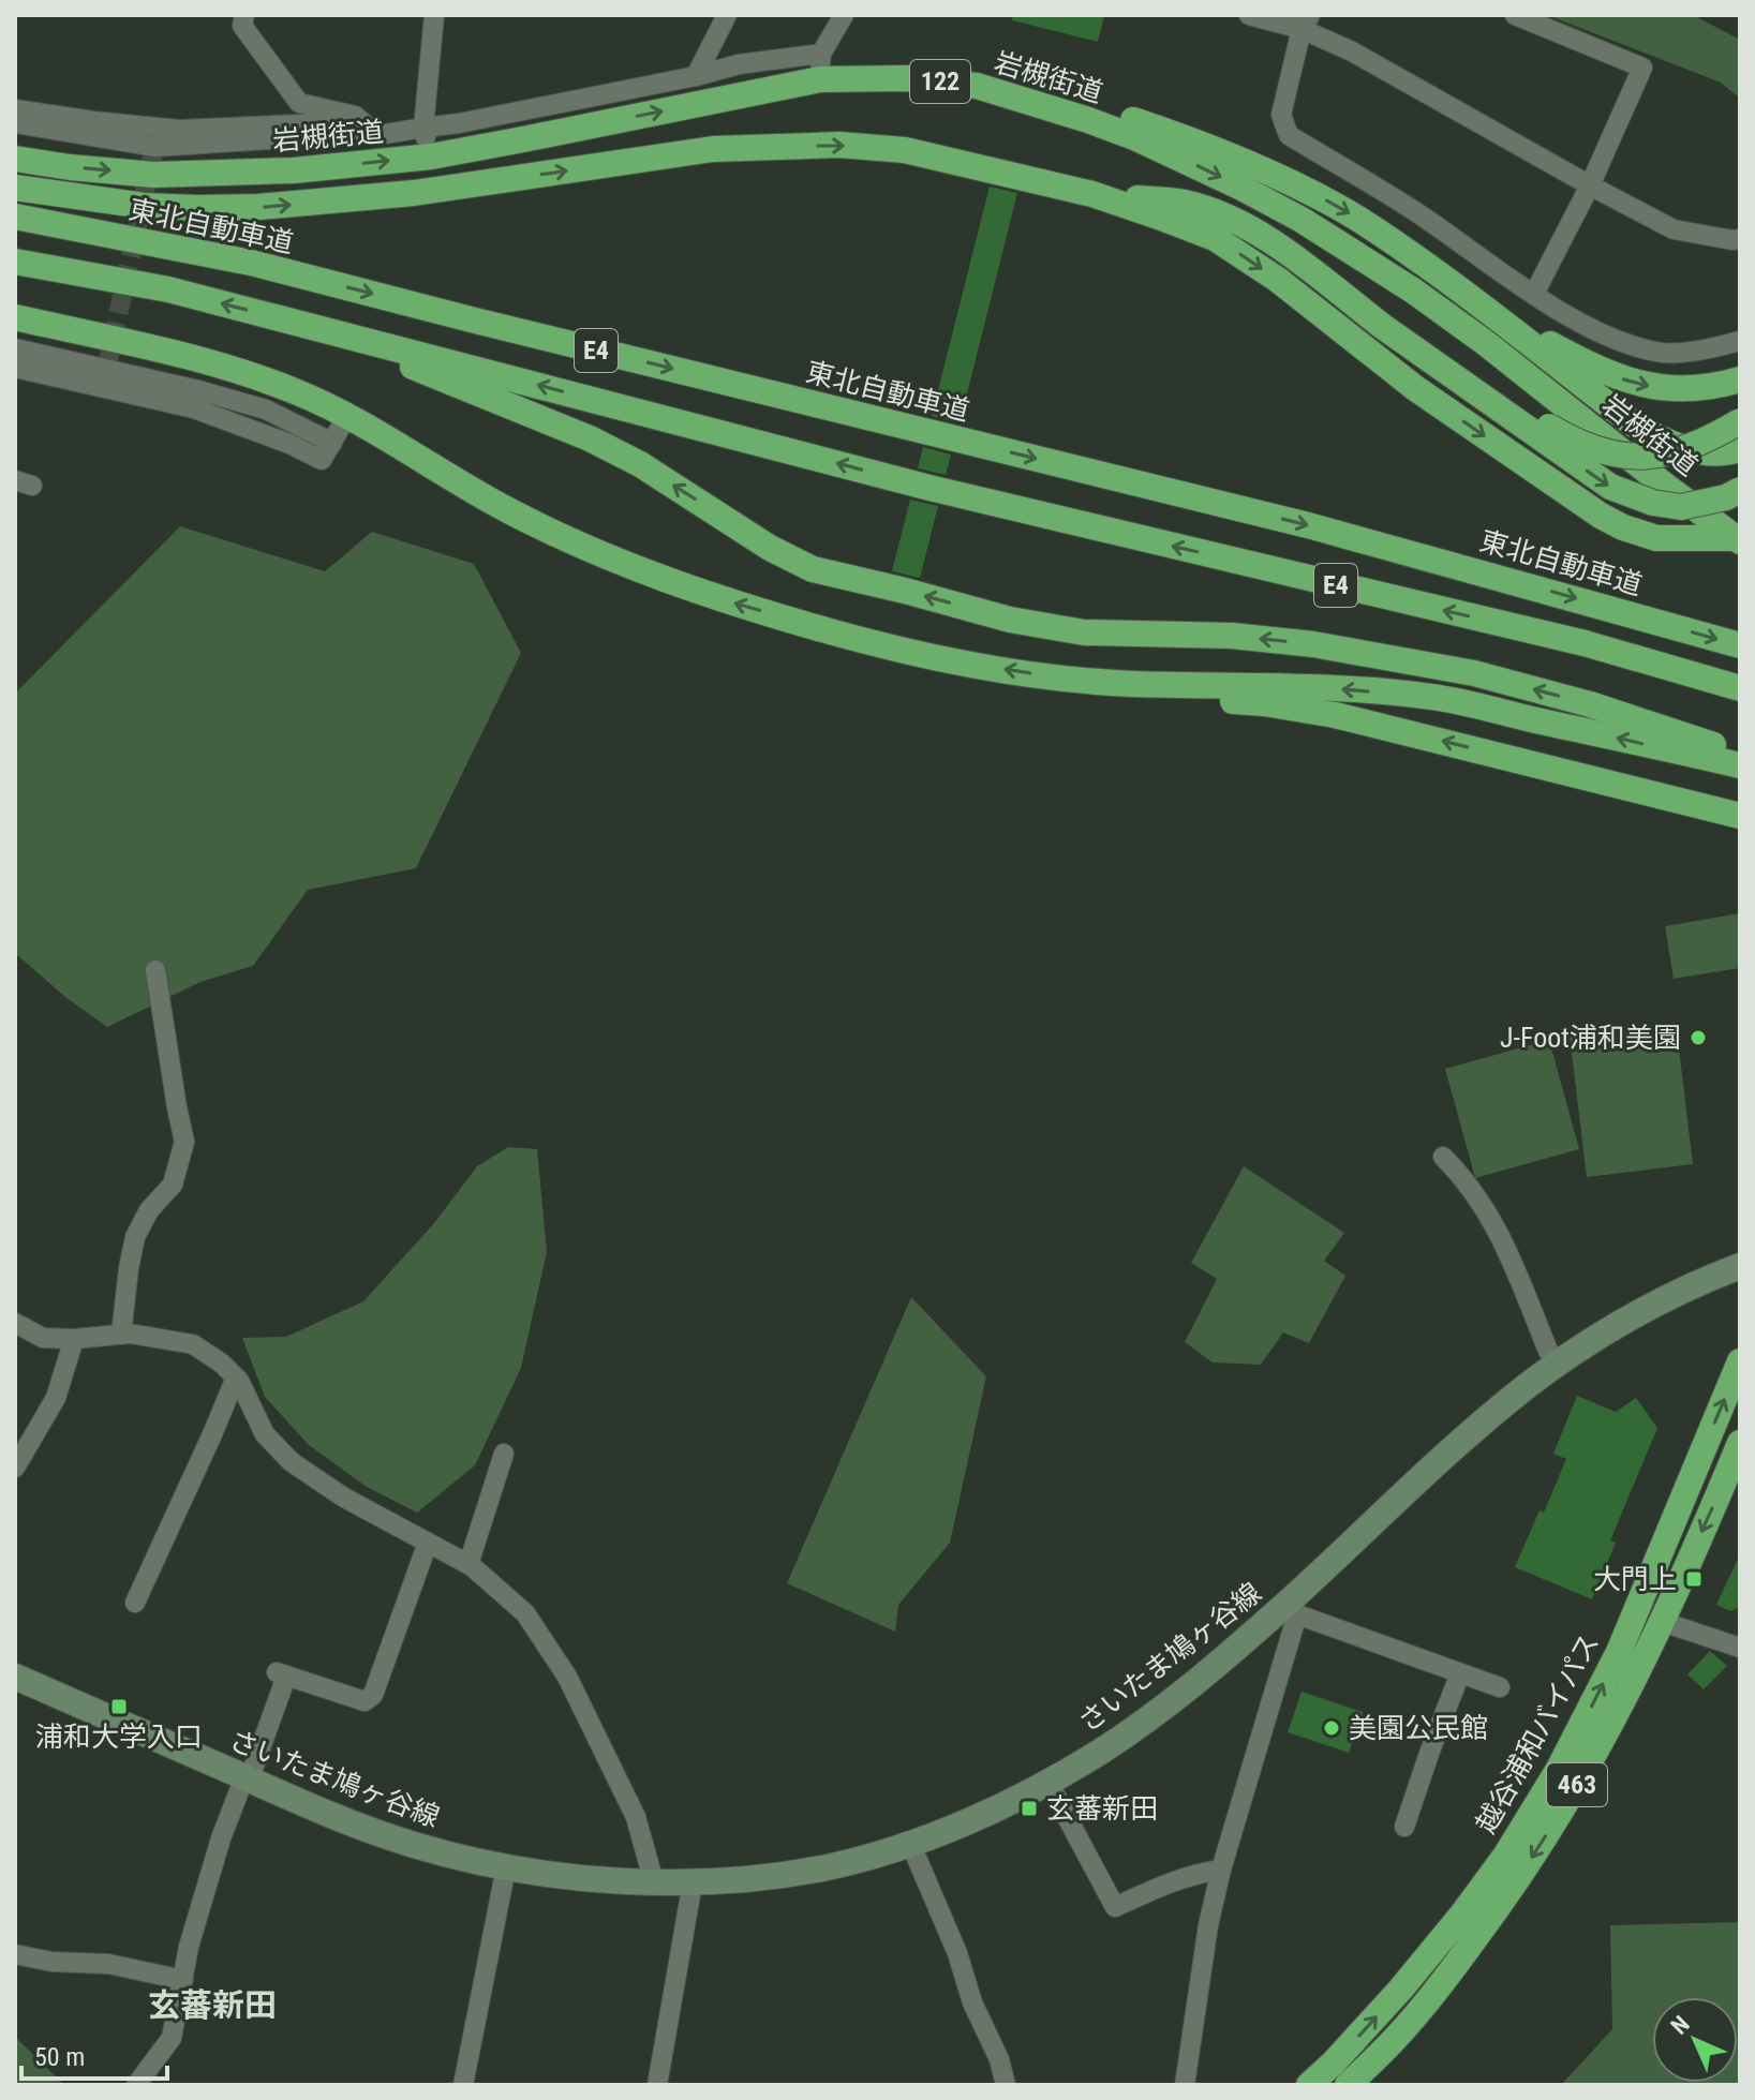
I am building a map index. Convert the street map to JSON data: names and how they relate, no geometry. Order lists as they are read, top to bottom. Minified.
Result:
{"streets":{"highway":["岩槻街道","122","東北自動車道","E4","越谷浦和バイパス","463"],"main road":["さいたま鳩ヶ谷線"]},"districts":["玄蕃新田"],"places":{"other":["J-Foot浦和美園","美園公民館"],"transit":["大門上","浦和大学入口","玄蕃新田"]},"scale_bar":"50 m","north":"top left"}
